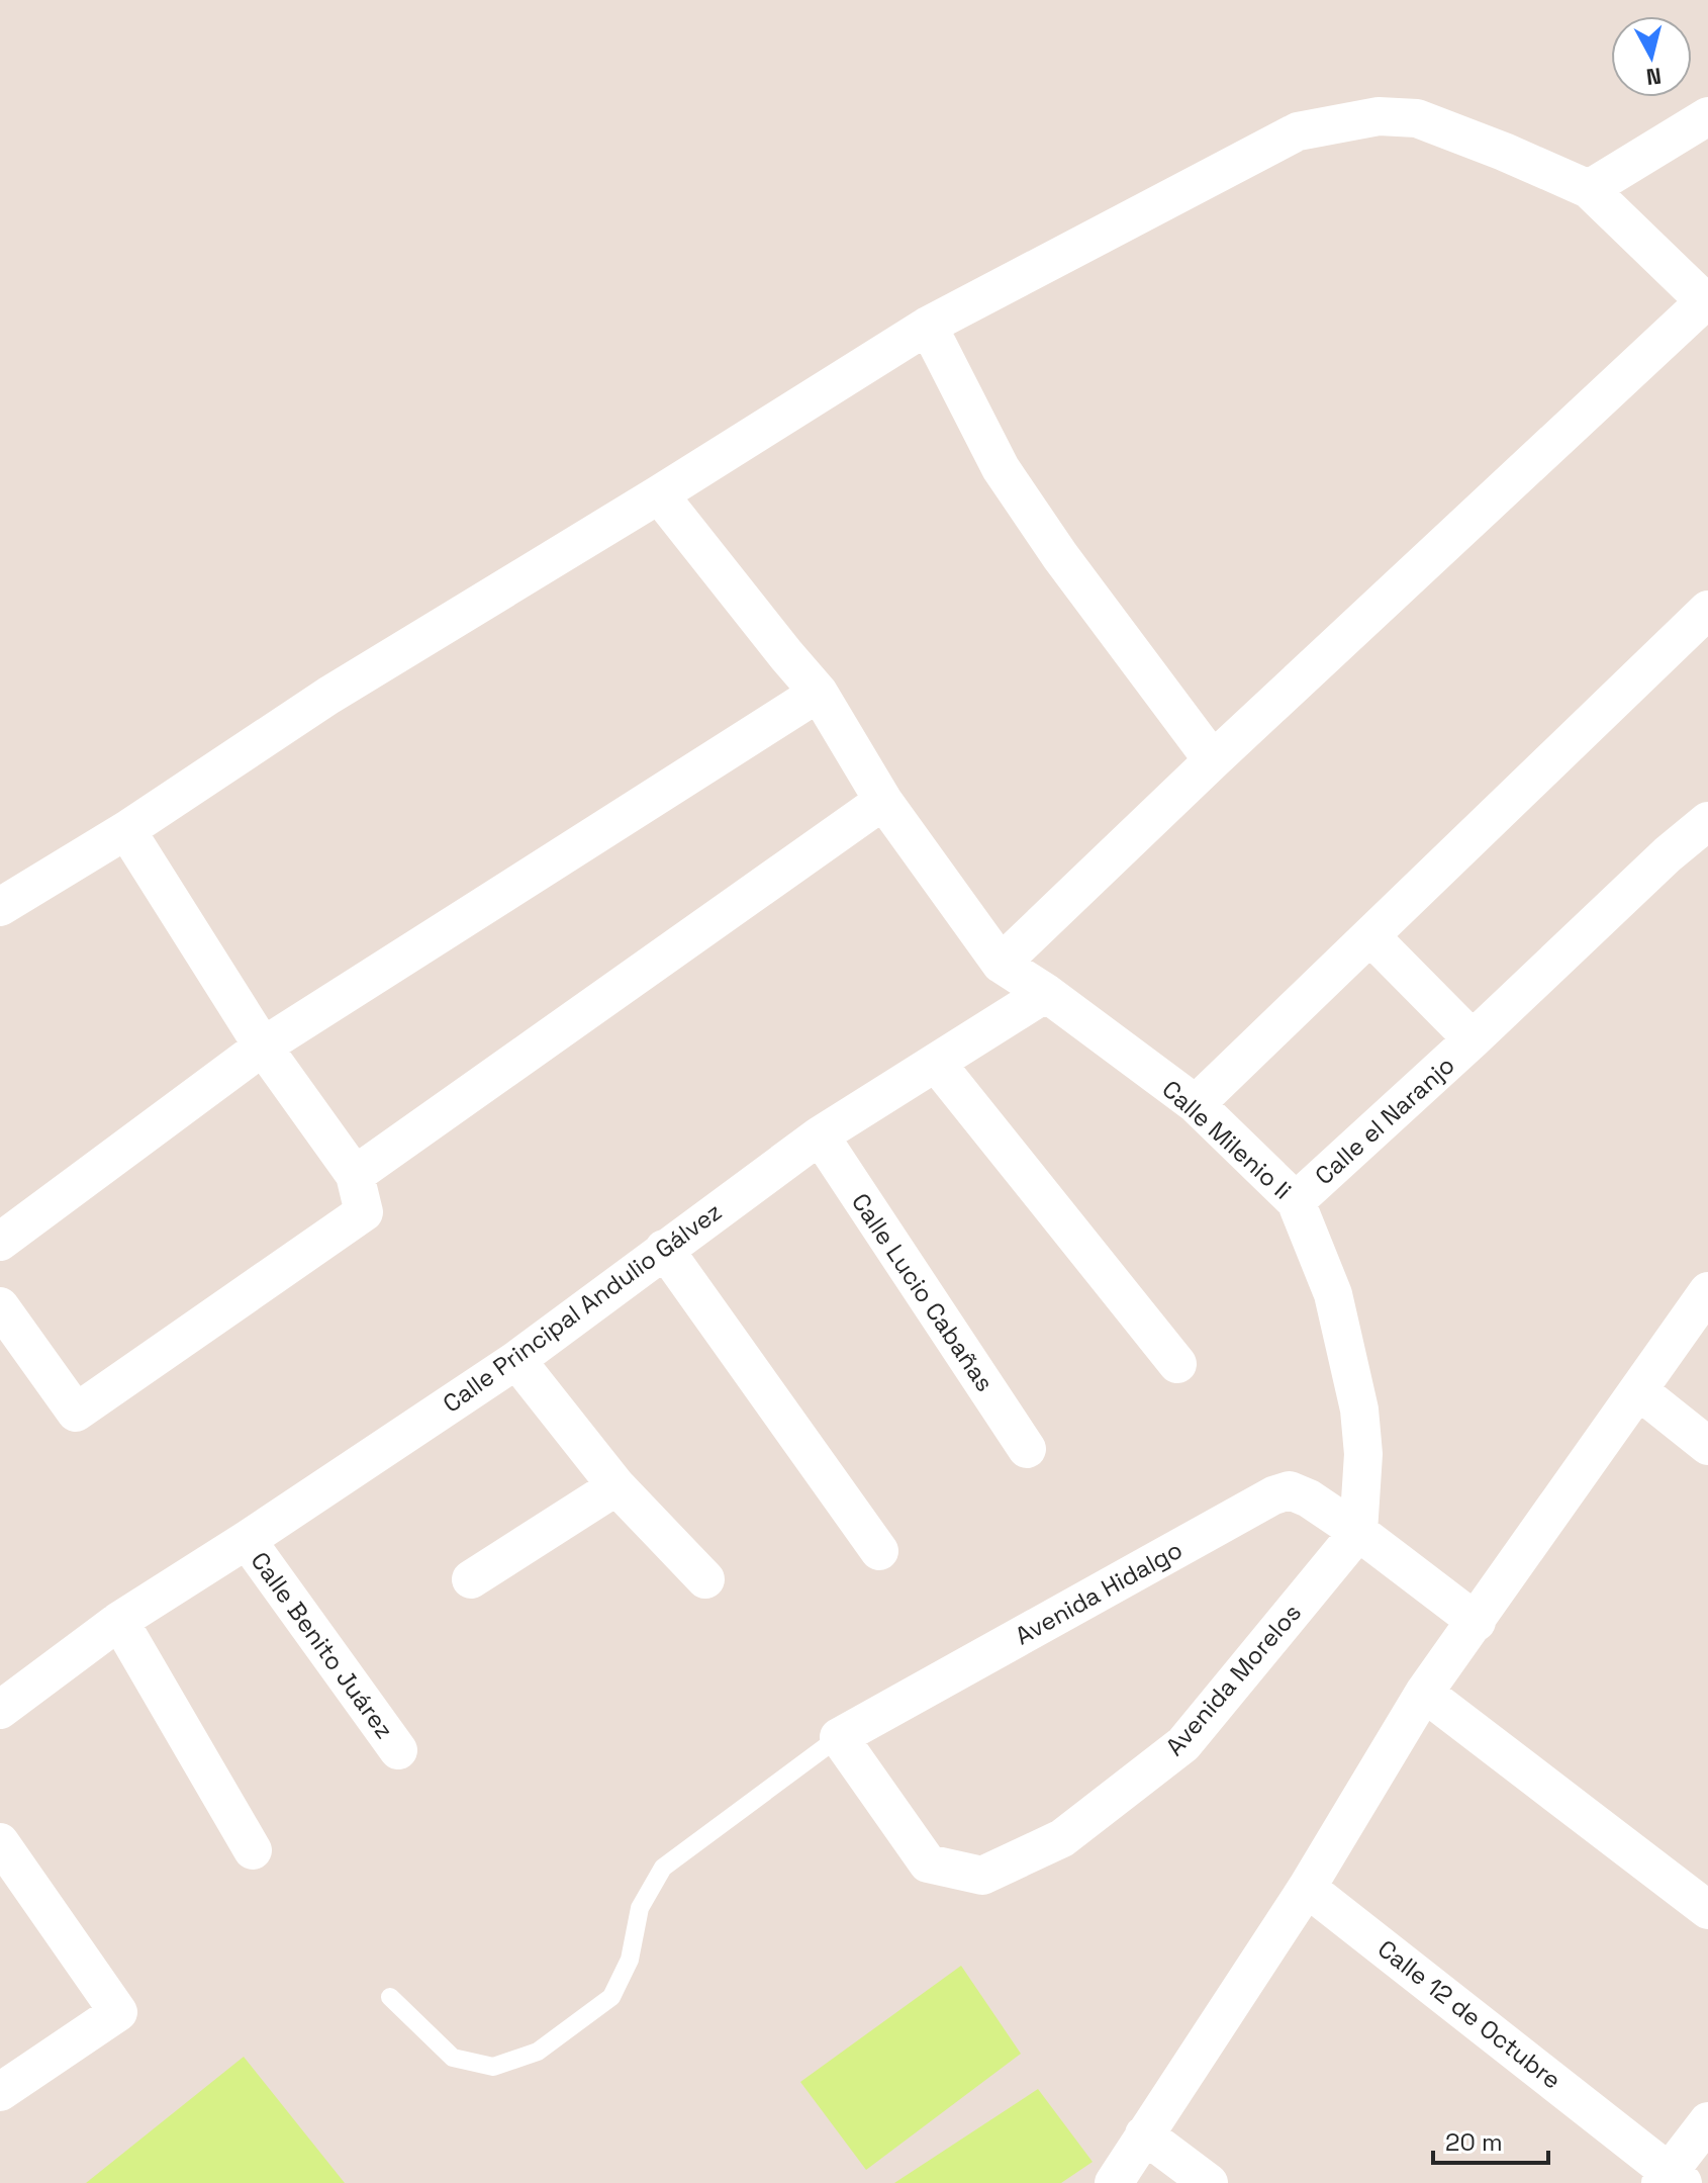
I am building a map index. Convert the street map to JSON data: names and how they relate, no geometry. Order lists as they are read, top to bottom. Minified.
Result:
{"streets":{"street":["Calle el Naranjo","Calle Milenio Ii","Calle Lucio Cabañas","Calle Principal Andulio Gálvez","Avenida Hidalgo","Calle Benito Juárez","Avenida Morelos","Calle 12 de Octubre"]},"crossings":[["Calle el Naranjo","Calle Milenio Ii"],["Calle Milenio Ii","Calle Principal Andulio Gálvez"],["Calle Milenio Ii","Avenida Hidalgo"],["Calle Milenio Ii","Avenida Morelos"],["Calle Lucio Cabañas","Calle Principal Andulio Gálvez"],["Calle Principal Andulio Gálvez","Calle Benito Juárez"],["Avenida Hidalgo","Avenida Morelos"]],"scale_bar":"20 m","north":"bottom"}
